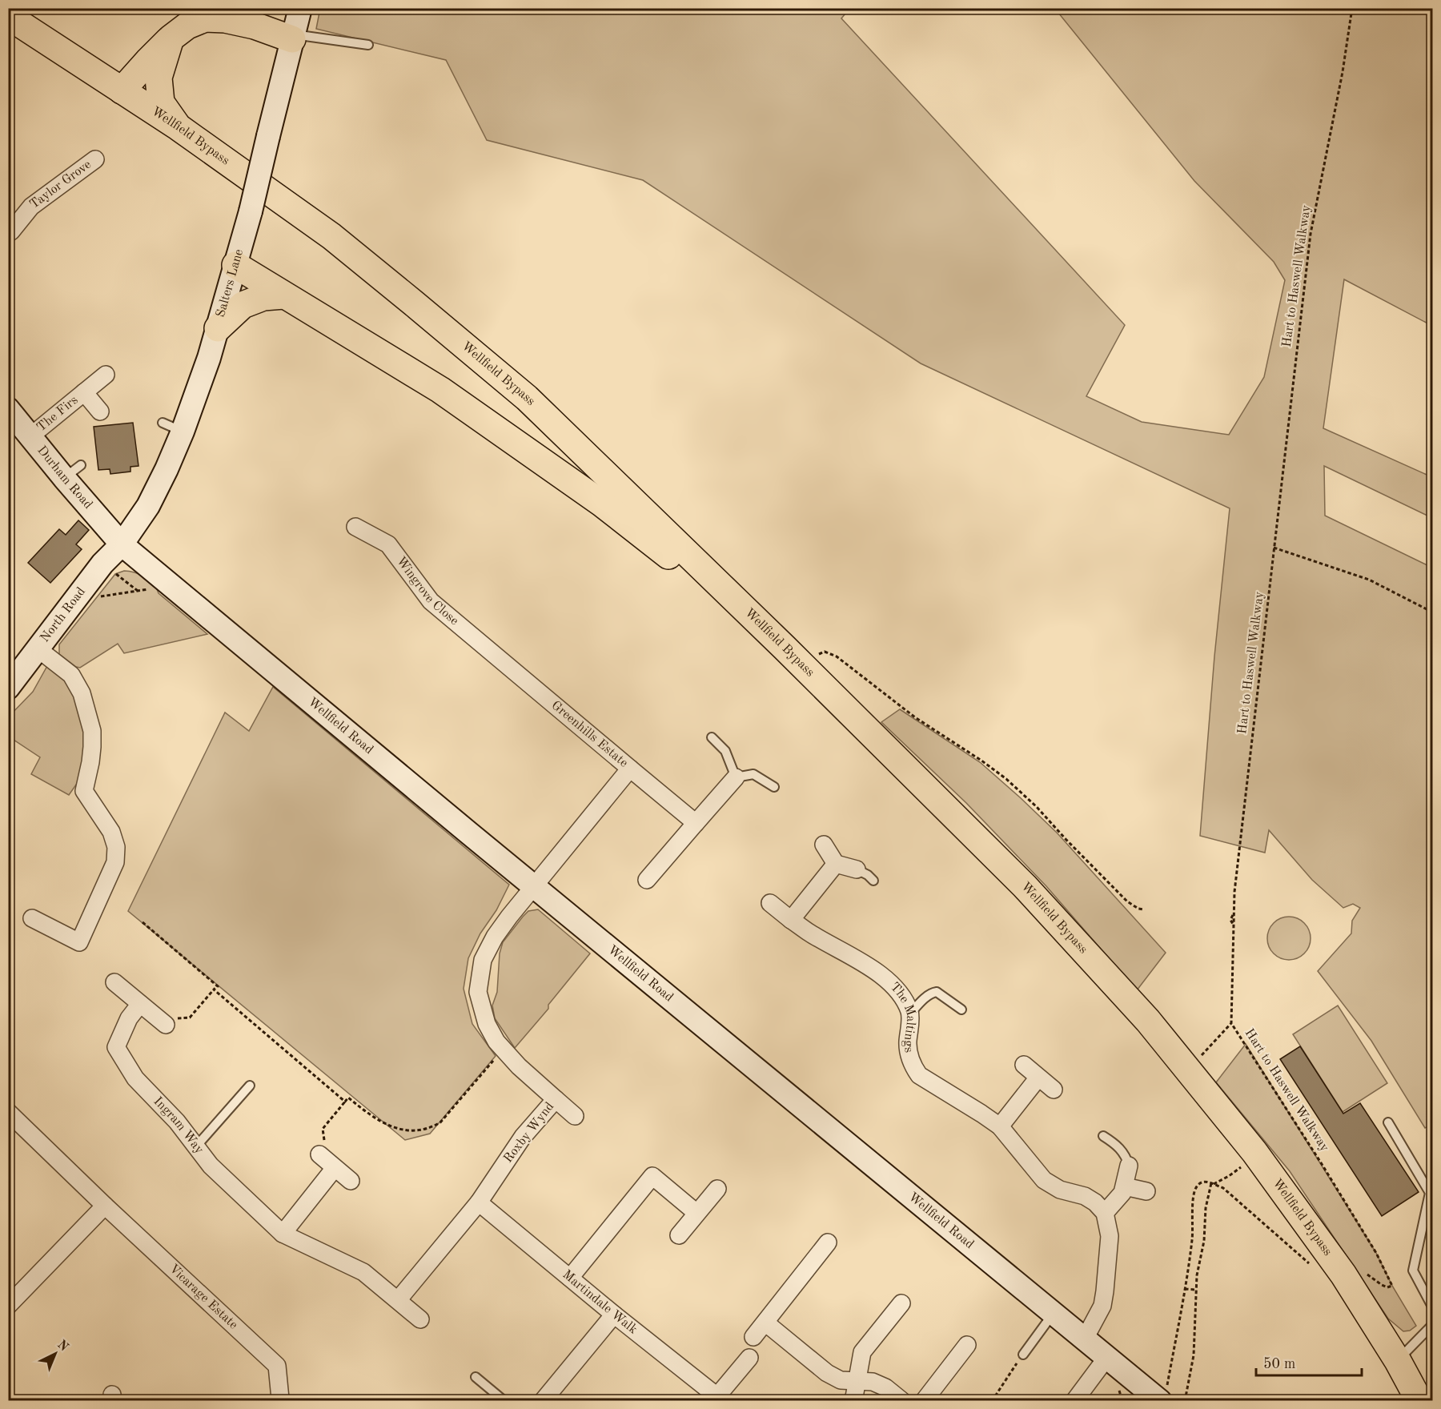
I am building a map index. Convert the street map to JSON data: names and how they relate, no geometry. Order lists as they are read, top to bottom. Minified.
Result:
{"streets":{"main road":["Wellfield Bypass"],"street":["Taylor Grove","Salters Lane","The Firs","Durham Road","Wingrove Close","North Road","Wellfield Road","Greenhills Estate","The Maltings","Ingram Way","Roxby Wynd","Vicarage Estate","Martindale Walk"],"path":["Hart to Haswell Walkway"]},"crossings":[["Salters Lane","Durham Road"],["Salters Lane","North Road"],["Salters Lane","Wellfield Road"],["The Firs","Durham Road"],["Durham Road","North Road"],["Durham Road","Wellfield Road"],["Wingrove Close","Greenhills Estate"],["North Road","Wellfield Road"],["Wellfield Road","Greenhills Estate"],["Wellfield Road","Roxby Wynd"],["Greenhills Estate","Roxby Wynd"],["Ingram Way","Roxby Wynd"],["Roxby Wynd","Martindale Walk"]],"scale_bar":"50 m","north":"top right"}
